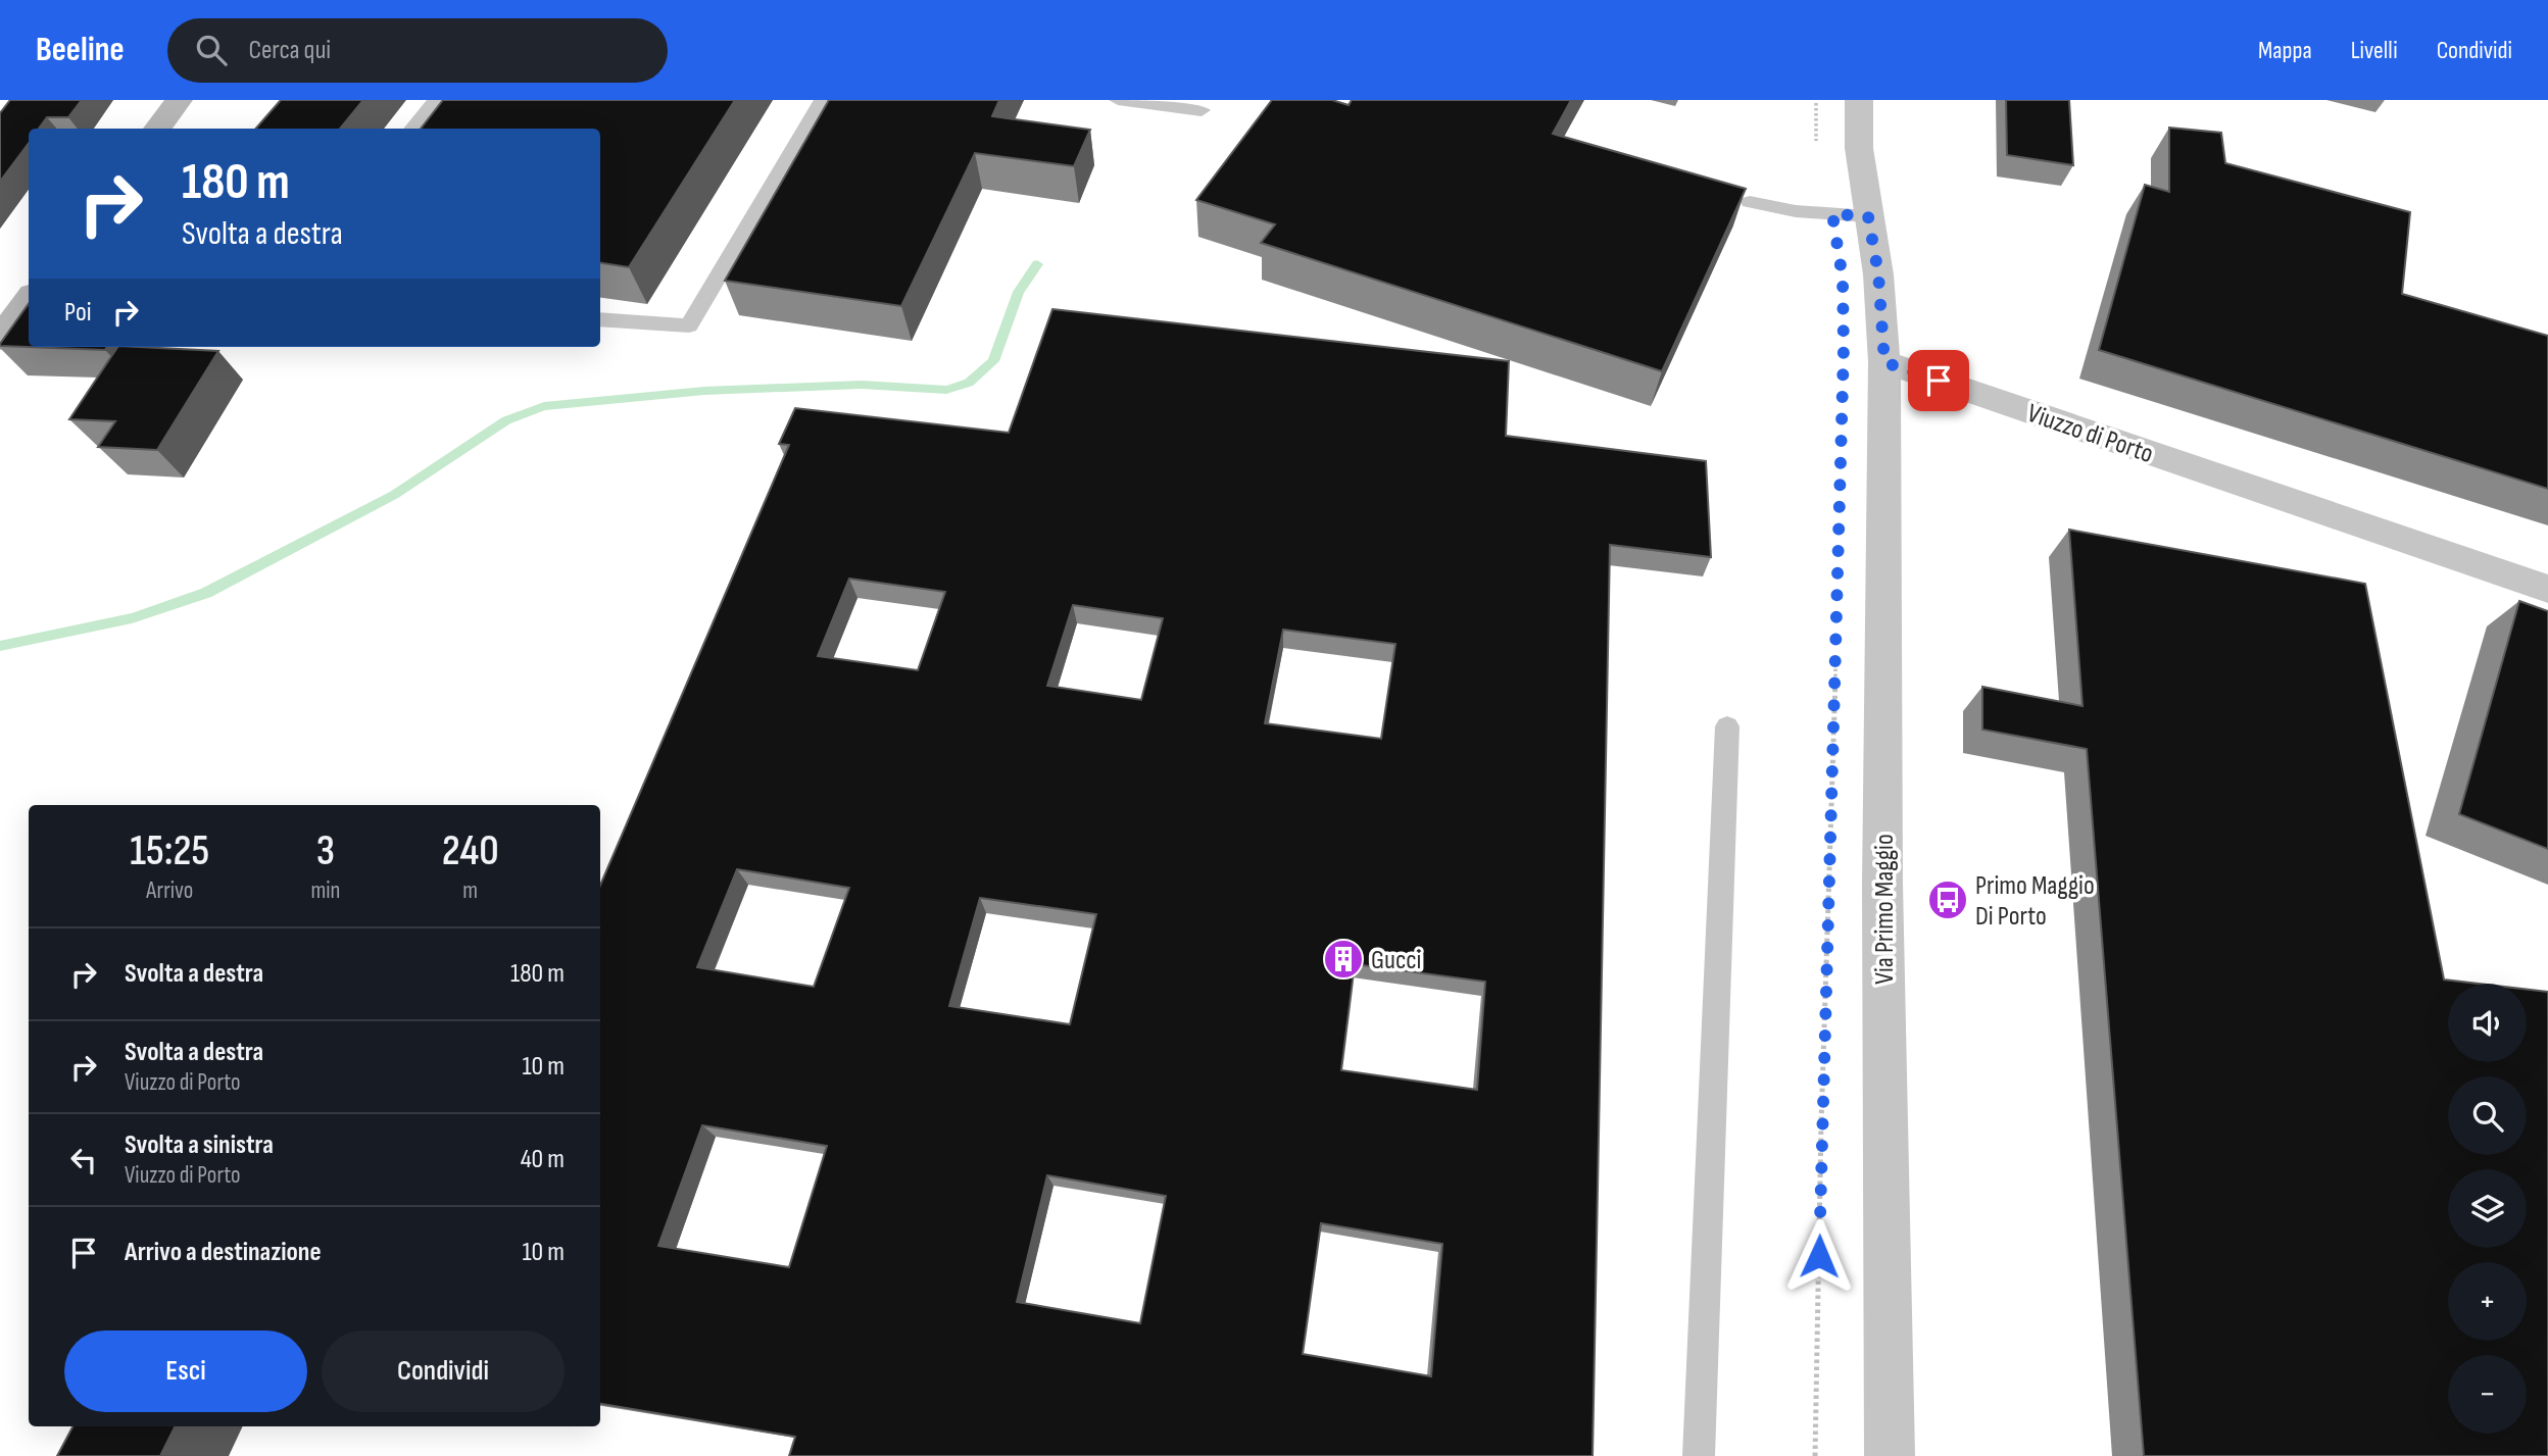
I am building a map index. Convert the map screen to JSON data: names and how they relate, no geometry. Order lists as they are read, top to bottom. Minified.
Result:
{"streets":{"street":["Viuzzo di Porto","Via Primo Maggio"]},"crossings":[["Viuzzo di Porto","Via Primo Maggio"]],"places":{"bus stop":["Primo Maggio Di Porto"],"building":["Gucci"]},"page":{"header":"Beeline","search":"Cerca qui","nav":["Mappa","Livelli","Condividi"],"turn":["180 m","Svolta a destra"],"then":"Poi","eta":["15:25","Arrivo","3","min","240","m"],"list":[{"name":"Svolta a destra","value":"180 m"},{"name":"Svolta a destra","note":"Viuzzo di Porto","value":"10 m"},{"name":"Svolta a sinistra","note":"Viuzzo di Porto","value":"40 m"},{"name":"Arrivo a destinazione","value":"10 m"}],"map_buttons":["+","−"],"buttons":["Esci","Condividi"]}}
